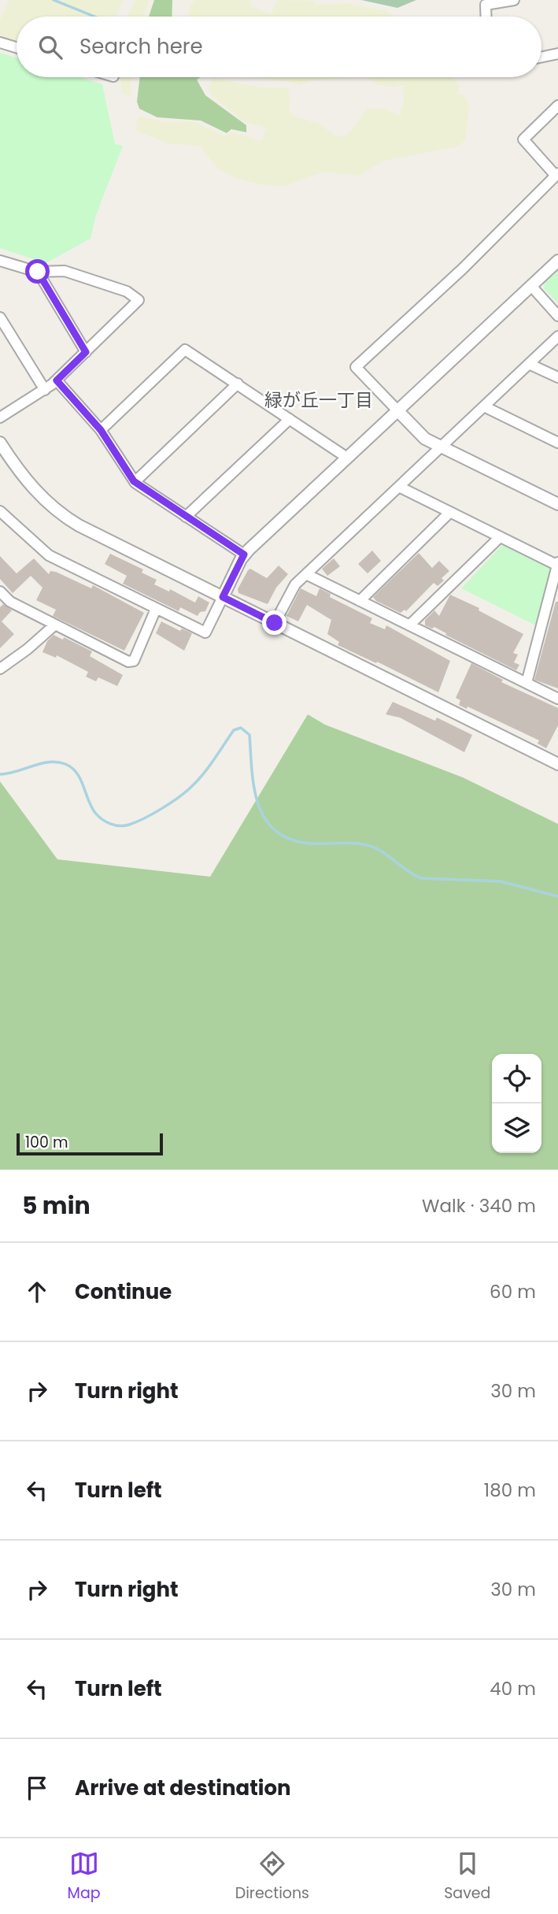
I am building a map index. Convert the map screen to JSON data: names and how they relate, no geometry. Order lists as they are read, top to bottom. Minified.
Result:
{"districts":["緑が丘一丁目"],"scale_bar":"100 m","page":{"search":"Search here","scale":"100 m","heading":["5 min","Walk · 340 m"],"list":[["Continue","60 m"],["Turn right","30 m"],["Turn left","180 m"],["Turn right","30 m"],["Turn left","40 m"],"Arrive at destination"],"nav":["Map","Directions","Saved"]}}
